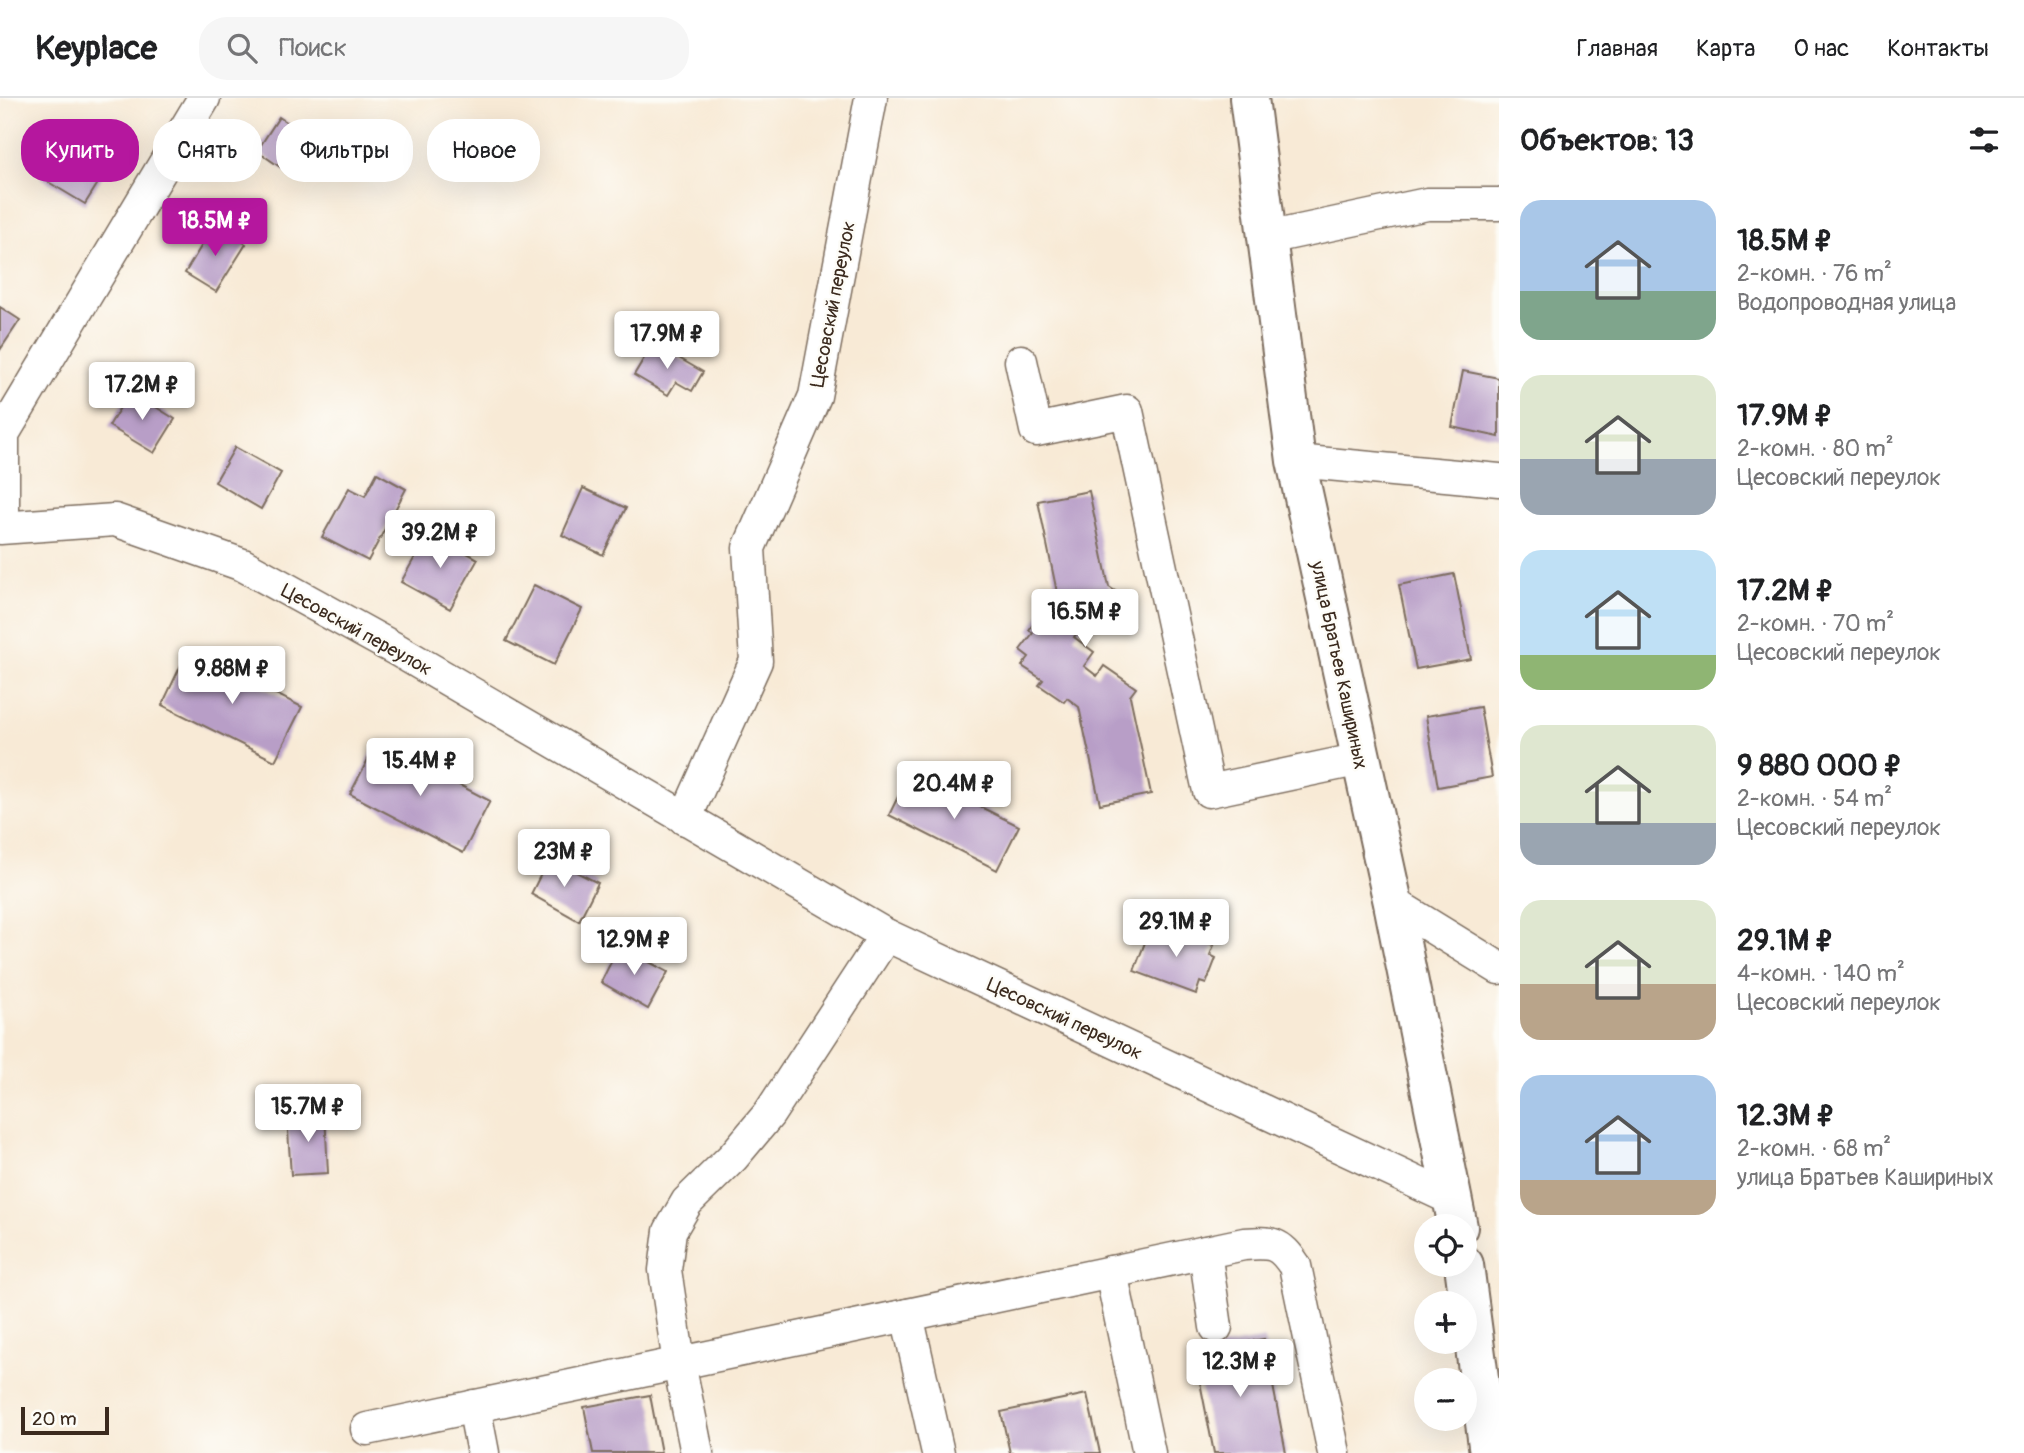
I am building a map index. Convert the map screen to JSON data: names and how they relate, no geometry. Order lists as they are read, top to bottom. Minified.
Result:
{"streets":{"main road":["улица Братьев Кашириных"],"street":["Цесовский переулок"]},"crossings":[["Цесовский переулок","улица Братьев Кашириных"]],"scale_bar":"20 m","page":{"header":"Keyplace","search":"Поиск","nav":["Главная","Карта","О нас","Контакты"],"heading":"Объектов: 13","chip":["Купить","Снять","Фильтры","Новое"],"list":[{"name":"18.5M ₽","note":"2-комн. · 76 m² · Водопроводная улица"},{"name":"17.9M ₽","note":"2-комн. · 80 m² · Цесовский переулок"},{"name":"17.2M ₽","note":"2-комн. · 70 m² · Цесовский переулок"},{"name":"9 880 000 ₽","note":"2-комн. · 54 m² · Цесовский переулок"},{"name":"29.1M ₽","note":"4-комн. · 140 m² · Цесовский переулок"},{"name":"12.3M ₽","note":"2-комн. · 68 m² · улица Братьев Кашириных"}],"price":["18.5M ₽","17.9M ₽","17.2M ₽","39.2M ₽","16.5M ₽","9.88M ₽","15.4M ₽","20.4M ₽","23M ₽","29.1M ₽","12.9M ₽","15.7M ₽","12.3M ₽"],"map_buttons":["+","−"],"scale":"20 m"}}
